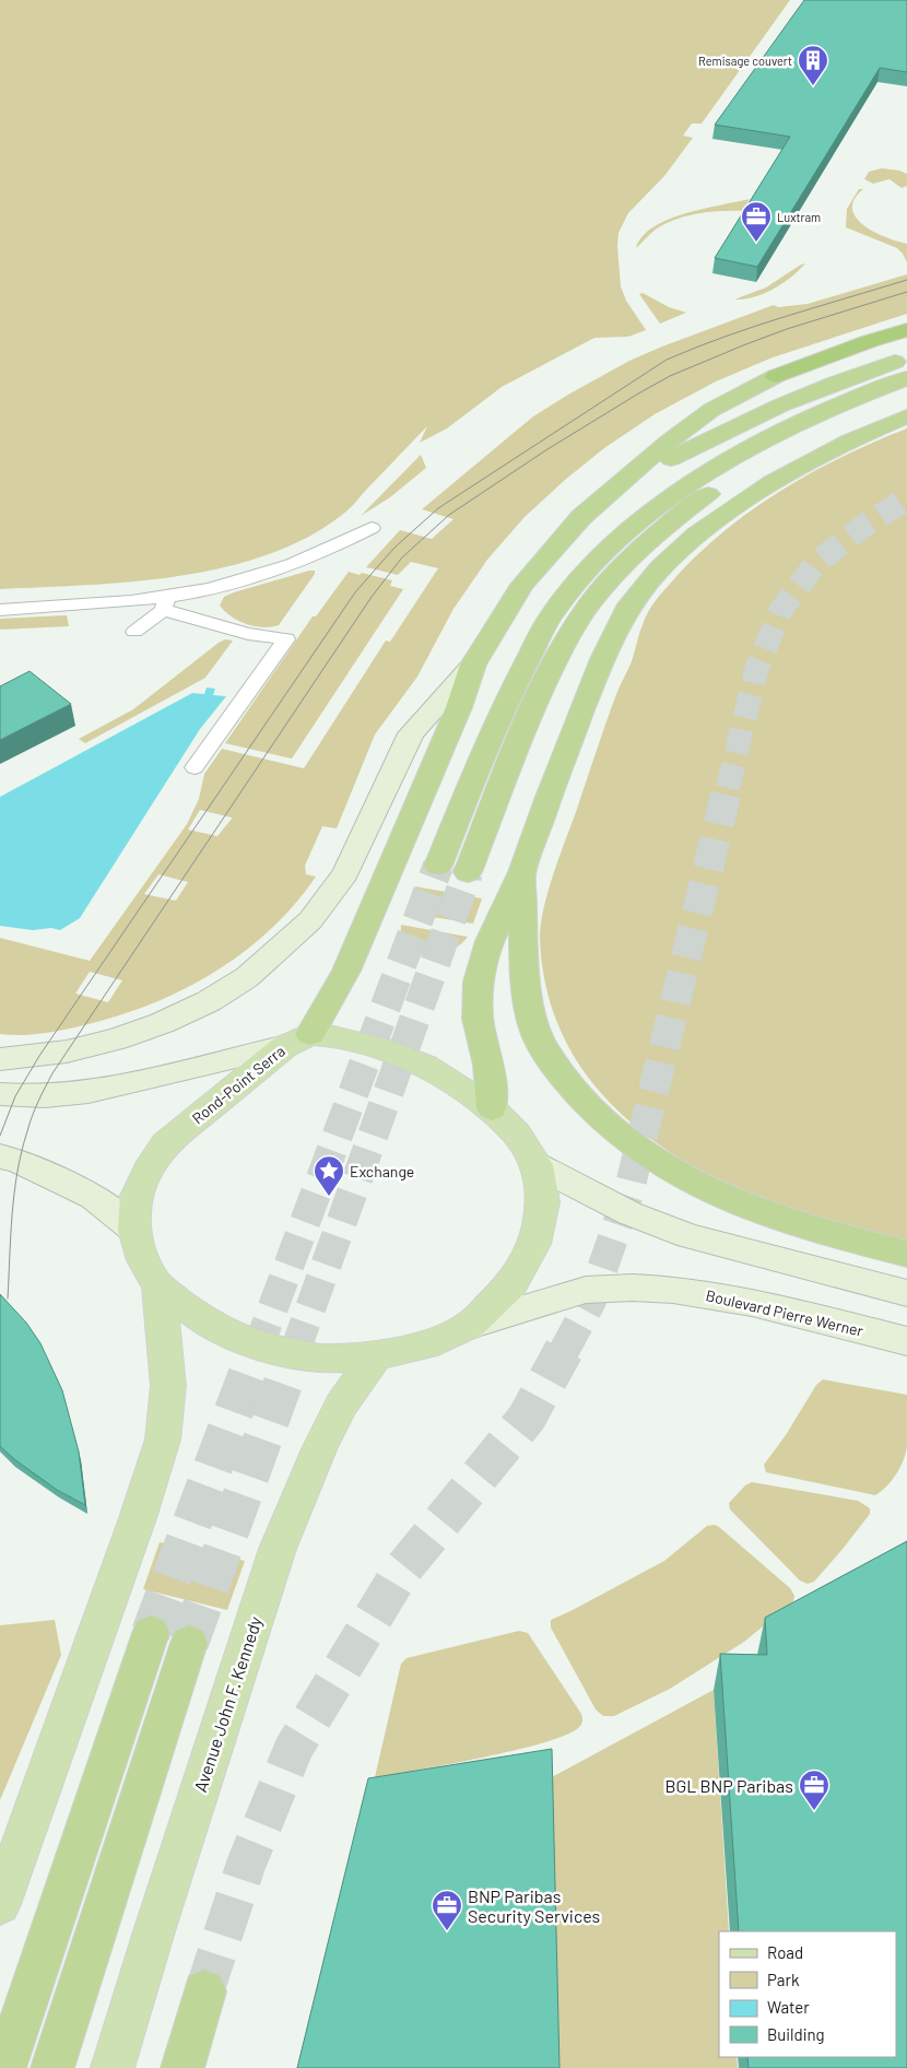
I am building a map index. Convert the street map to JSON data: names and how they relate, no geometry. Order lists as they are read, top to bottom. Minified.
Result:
{"streets":{"main road":["Rond-Point Serra","Boulevard Pierre Werner","Avenue John F. Kennedy"]},"crossings":[["Rond-Point Serra","Boulevard Pierre Werner"],["Rond-Point Serra","Avenue John F. Kennedy"]],"places":{"building":["Remisage couvert"],"office":["Luxtram","BGL BNP Paribas","BNP Paribas Security Services"],"place":["Exchange"]},"legend":["Road","Park","Water","Building"]}
